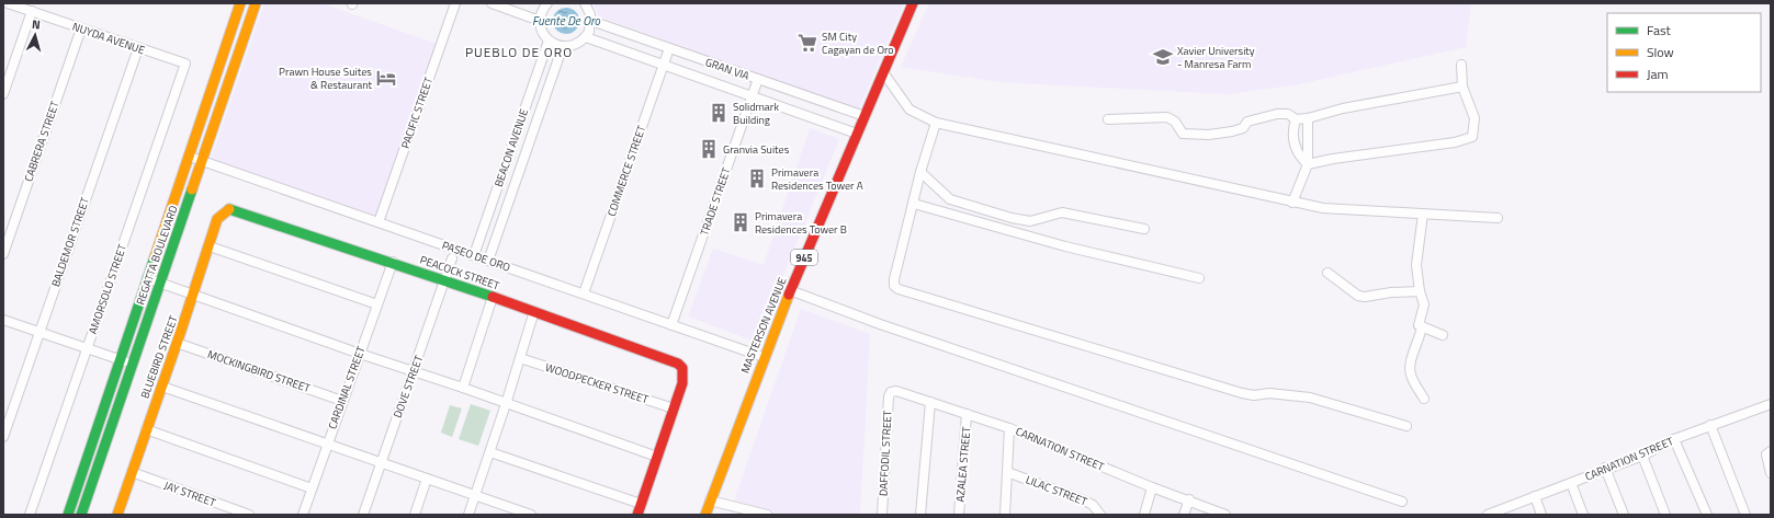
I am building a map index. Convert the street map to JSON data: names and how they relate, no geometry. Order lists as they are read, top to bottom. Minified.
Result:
{"streets":{"street":["NUYDA AVENUE","GRAN VIA","PACIFIC STREET","CABRERA STREET","BEACON AVENUE","COMMERCE STREET","TRADE STREET","BALDEMOR STREET","REGATTA BOULEVARD","PASEO DE ORO","945","PEACOCK STREET","AMORSOLO STREET","MASTERSON AVENUE","BLUEBIRD STREET","MOCKINGBIRD STREET","WOODPECKER STREET","DOVE STREET","CARDINAL STREET","CARNATION STREET","DAFFODIL STREET","AZALEA STREET","LILAC STREET","JAY STREET"]},"crossings":[["NUYDA AVENUE","CABRERA STREET"],["NUYDA AVENUE","BALDEMOR STREET"],["NUYDA AVENUE","AMORSOLO STREET"],["GRAN VIA","COMMERCE STREET"],["GRAN VIA","TRADE STREET"],["GRAN VIA","MASTERSON AVENUE"],["PACIFIC STREET","PASEO DE ORO"],["BEACON AVENUE","PASEO DE ORO"],["COMMERCE STREET","PASEO DE ORO"],["TRADE STREET","PASEO DE ORO"],["REGATTA BOULEVARD","PASEO DE ORO"],["PASEO DE ORO","MASTERSON AVENUE"],["PEACOCK STREET","BLUEBIRD STREET"],["PEACOCK STREET","WOODPECKER STREET"],["PEACOCK STREET","DOVE STREET"],["PEACOCK STREET","CARDINAL STREET"],["BLUEBIRD STREET","MOCKINGBIRD STREET"],["BLUEBIRD STREET","JAY STREET"],["MOCKINGBIRD STREET","CARDINAL STREET"],["CARNATION STREET","DAFFODIL STREET"],["CARNATION STREET","AZALEA STREET"]],"districts":["PUEBLO DE ORO"],"water":["Fuente De Oro"],"places":{"supermarket":["SM City Cagayan de Oro"],"school or university":["Xavier University - Manresa Farm"],"hotel":["Prawn House Suites & Restaurant"],"building":["Solidmark Building","Granvia Suites","Primavera Residences Tower A","Primavera Residences Tower B"]},"legend":["Fast","Slow","Jam"],"north":"top"}
